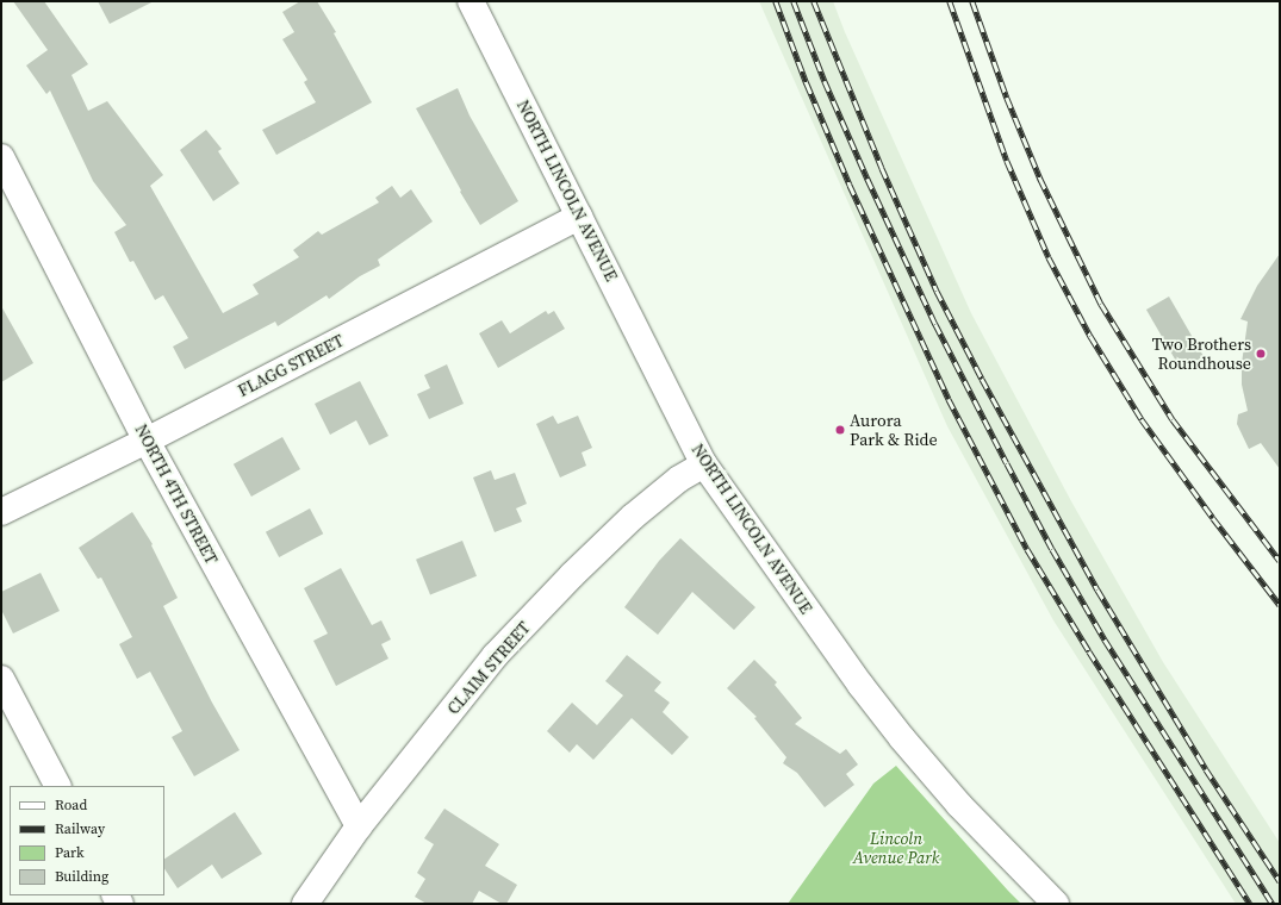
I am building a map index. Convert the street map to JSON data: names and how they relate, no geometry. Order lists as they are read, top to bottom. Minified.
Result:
{"streets":{"street":["NORTH LINCOLN AVENUE","FLAGG STREET","NORTH 4TH STREET","CLAIM STREET"]},"crossings":[["NORTH LINCOLN AVENUE","FLAGG STREET"],["NORTH LINCOLN AVENUE","CLAIM STREET"],["FLAGG STREET","NORTH 4TH STREET"],["NORTH 4TH STREET","CLAIM STREET"]],"parks":["Lincoln Avenue Park"],"places":["Two Brothers Roundhouse","Aurora Park & Ride"],"legend":["Road","Railway","Park","Building"]}
